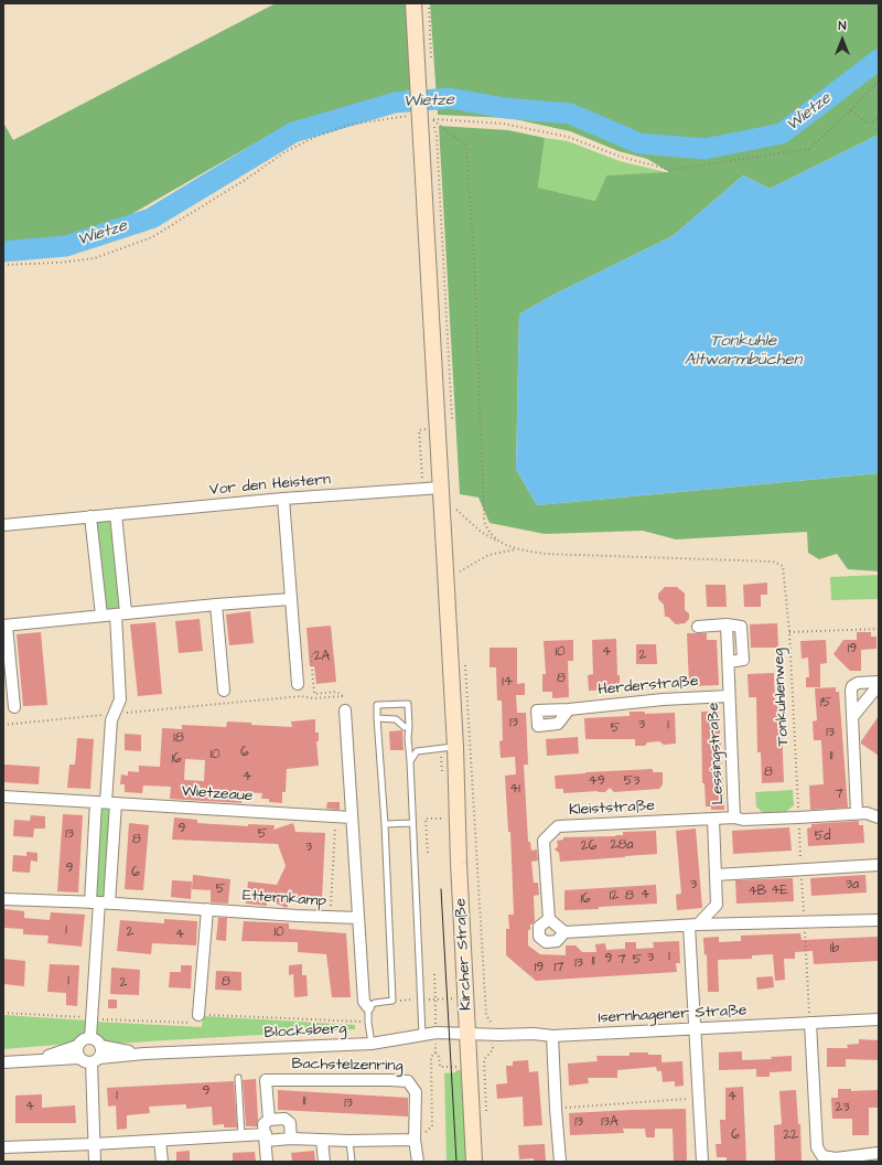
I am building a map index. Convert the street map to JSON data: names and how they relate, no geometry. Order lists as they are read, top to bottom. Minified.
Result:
{"streets":{"main road":["Kircher Straße"],"street":["Vor den Heistern","Herderstraße","Lessingstraße","Wietzeaue","Kleiststraße","Etternkamp","Isernhagener Straße","Blocksberg","Bachstelzenring"],"path":["Tonkuhlenweg"]},"crossings":[["Vor den Heistern","Kircher Straße"],["Herderstraße","Lessingstraße"],["Tonkuhlenweg","Lessingstraße"],["Lessingstraße","Kleiststraße"],["Kircher Straße","Isernhagener Straße"],["Kircher Straße","Blocksberg"],["Isernhagener Straße","Blocksberg"]],"water":["Wietze","Tonkuhle Altwarmbüchen"],"house_numbers":["19","10","4","2","2A","8","14","15","13","3","1","5","13","18","6","10","11","16","8","4","49","53","41","7","9","13","5","5d","8","28a","26","3","9","6","3","3a","5","4E","4B","4","12","8","16","1","2","10","4","1b","1","3","9","7","5","11","13","19","17","1","8","2","9","1","4","11","13","4","23","13","13A","6","22"],"north":"top"}
